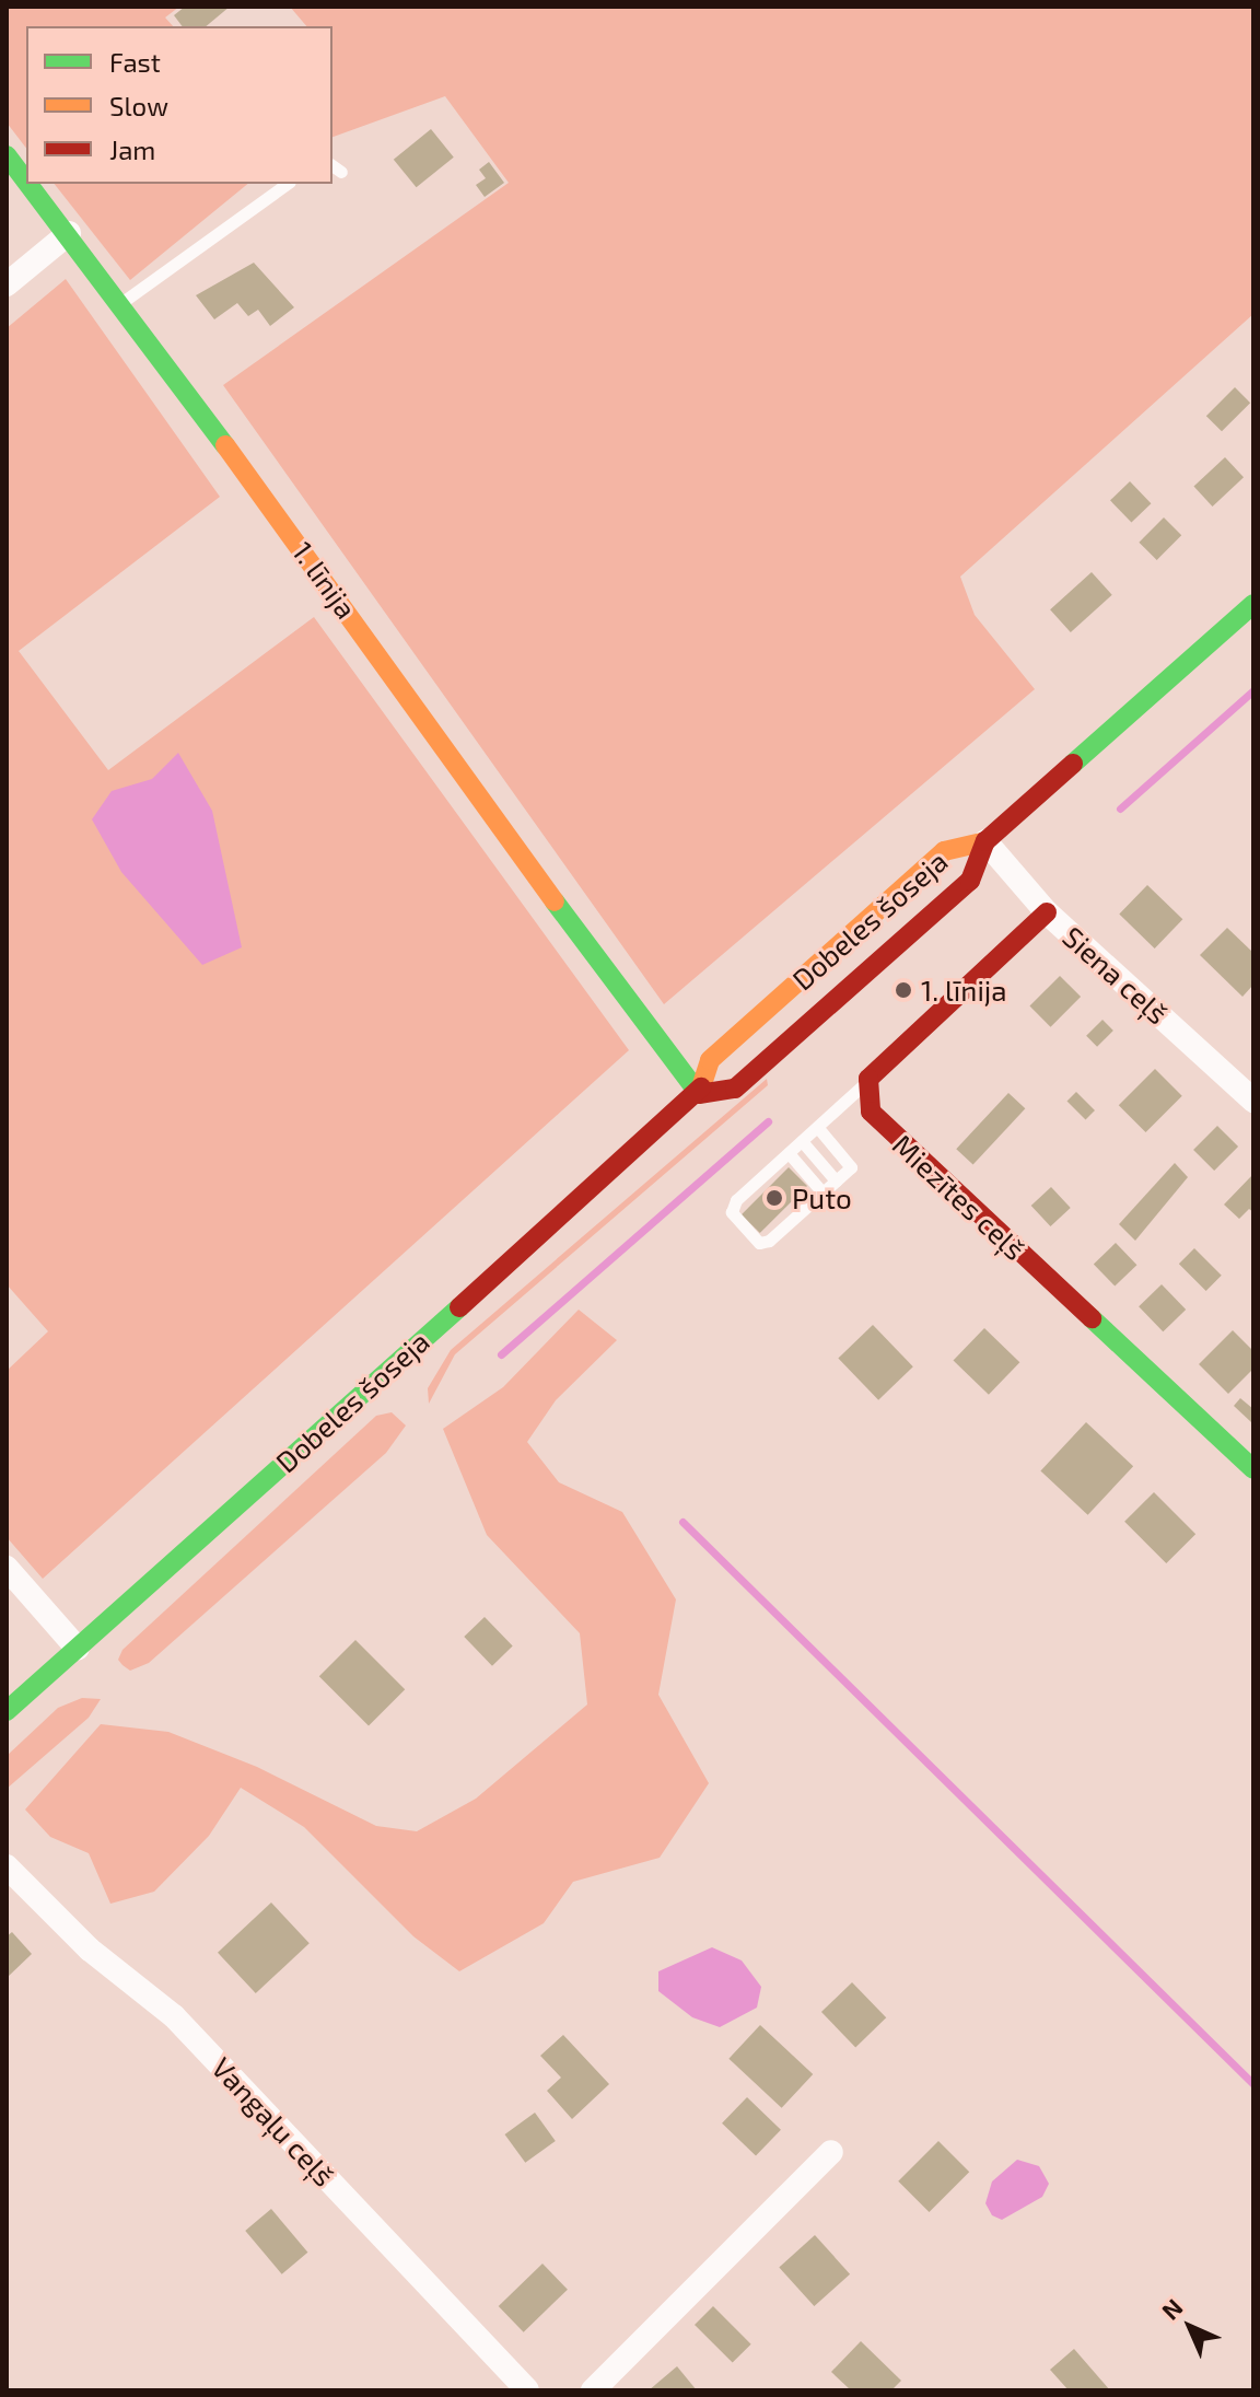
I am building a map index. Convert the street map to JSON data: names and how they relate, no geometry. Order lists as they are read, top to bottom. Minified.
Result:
{"streets":{"main road":["1. līnija","Dobeles šoseja","Miezītes ceļš"],"street":["Siena ceļš","Vangaļu ceļš"]},"crossings":[["1. līnija","Dobeles šoseja"],["Dobeles šoseja","Siena ceļš"]],"places":["1. līnija","Puto"],"legend":["Fast","Slow","Jam"],"north":"top left"}
